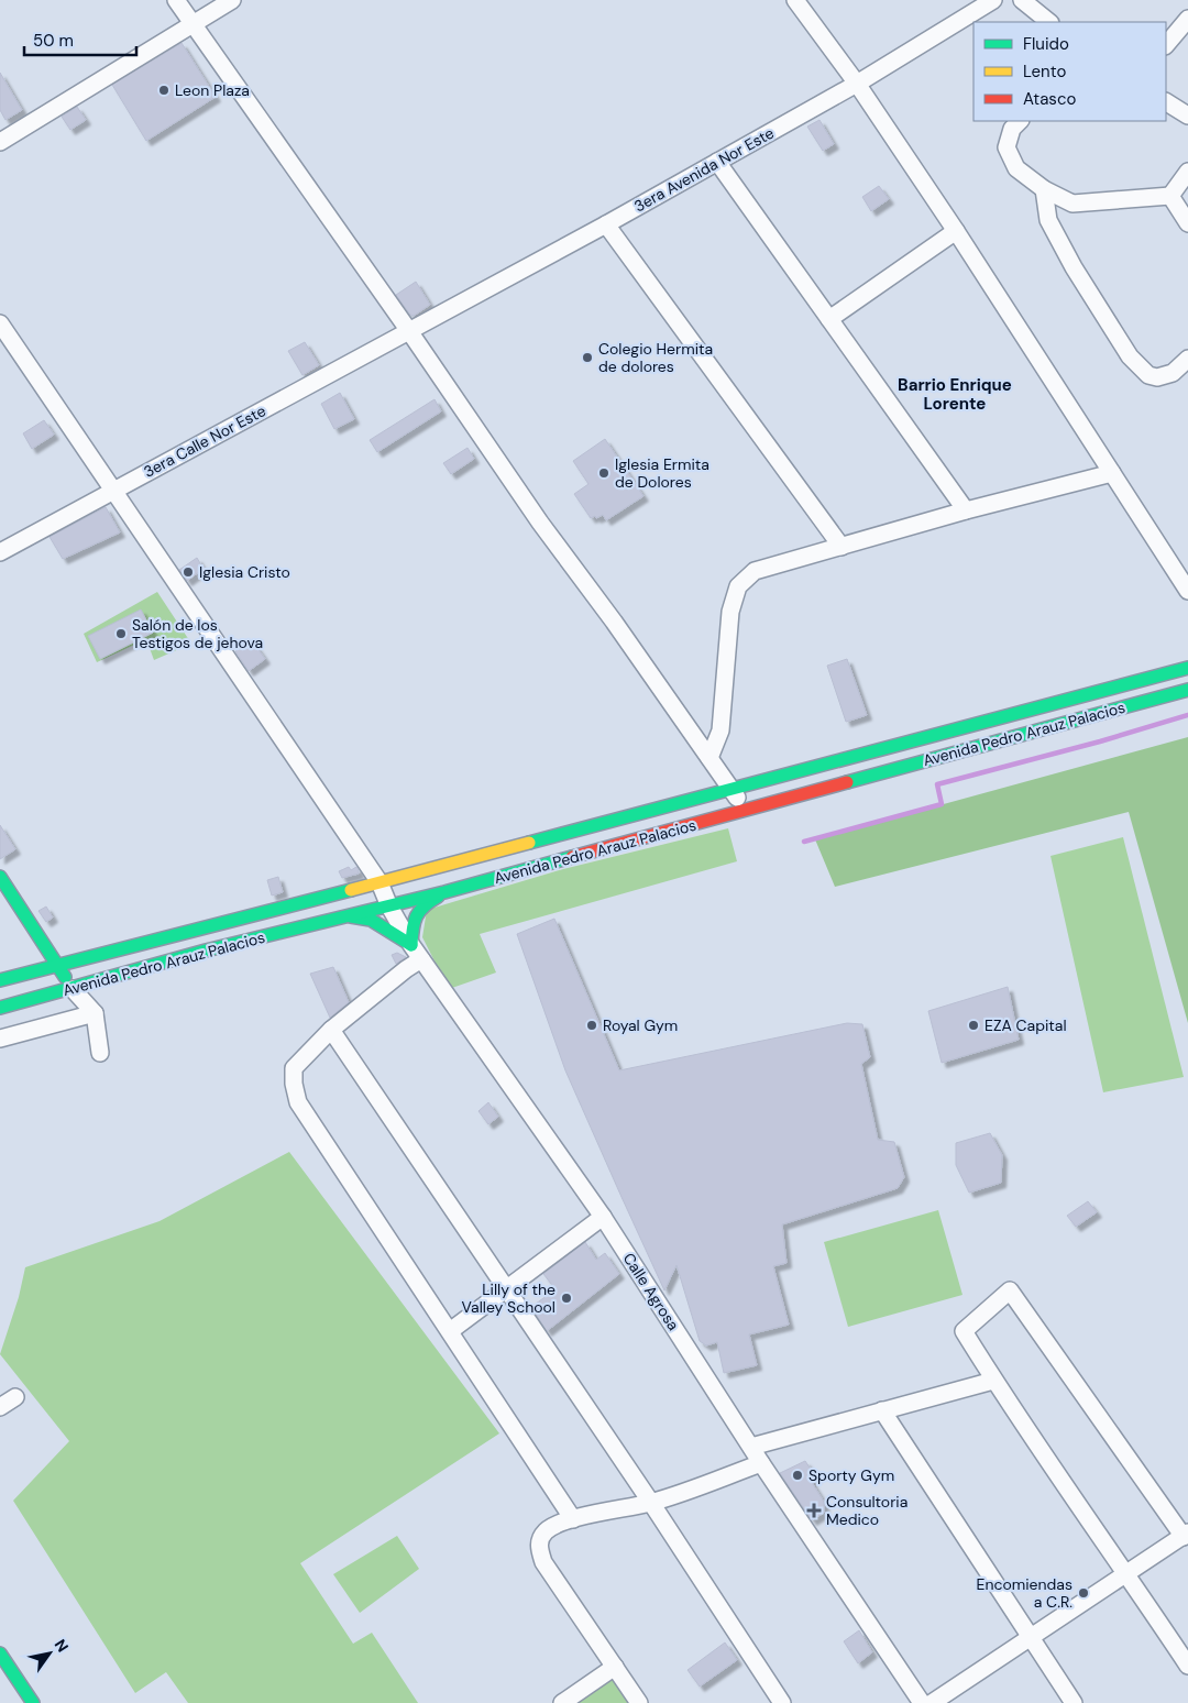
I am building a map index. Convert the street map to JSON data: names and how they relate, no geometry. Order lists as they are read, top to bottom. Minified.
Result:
{"streets":{"street":["3era Avenida Nor Este","3era Calle Nor Este","Avenida Pedro Arauz Palacios","Calle Agrosa"]},"crossings":[["3era Avenida Nor Este","3era Calle Nor Este"],["3era Calle Nor Este","Calle Agrosa"],["Avenida Pedro Arauz Palacios","Calle Agrosa"]],"districts":["Barrio Enrique Lorente"],"places":{"other":["Leon Plaza","Colegio Hermita de dolores","Iglesia Ermita de Dolores","Iglesia Cristo","Salón de los Testigos de jehova","Royal Gym","EZA Capital","Lilly of the Valley School","Sporty Gym","Encomiendas a C.R."],"health":["Consultoria Medico"]},"legend":["Fluido","Lento","Atasco"],"scale_bar":"50 m","north":"top right"}
